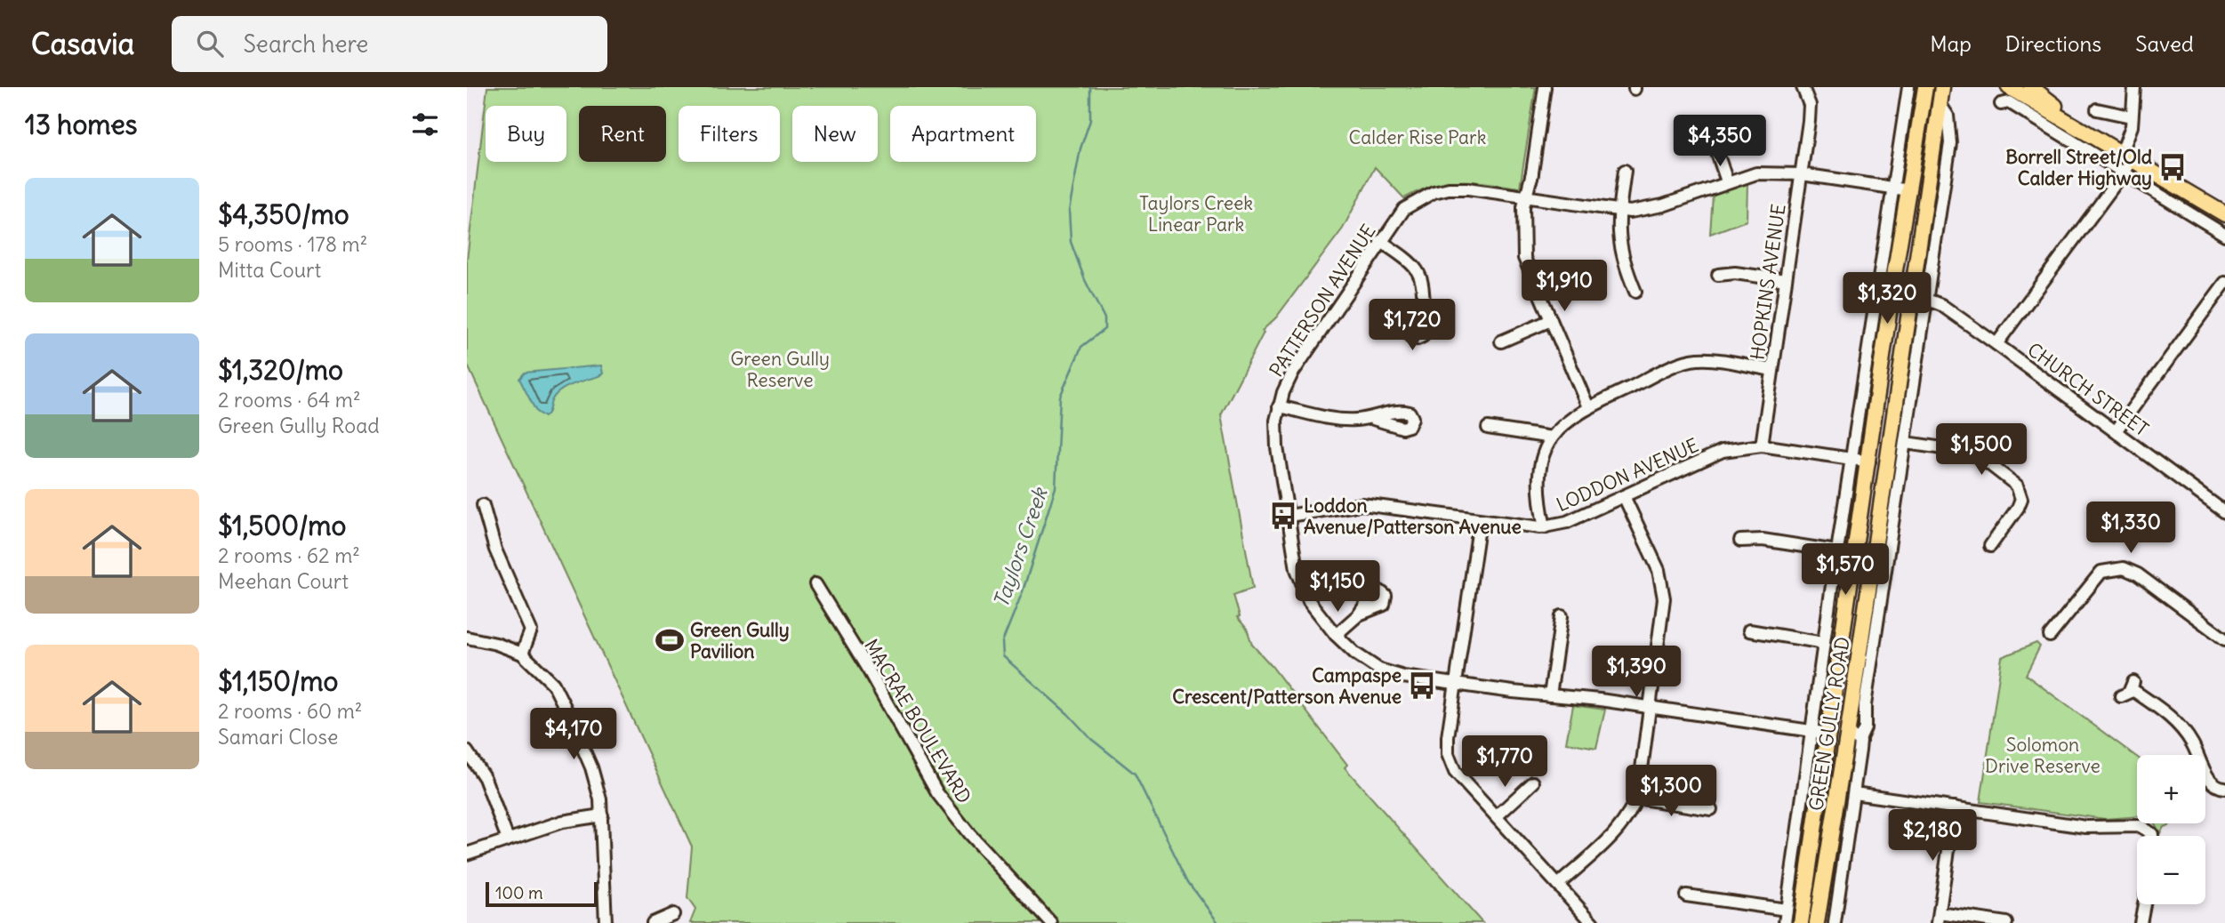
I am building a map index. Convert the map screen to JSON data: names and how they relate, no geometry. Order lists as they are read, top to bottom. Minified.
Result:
{"streets":{"main road":["GREEN GULLY ROAD"],"street":["HOPKINS AVENUE","PATTERSON AVENUE","CHURCH STREET","LODDON AVENUE","MACRAE BOULEVARD"]},"crossings":[["HOPKINS AVENUE","PATTERSON AVENUE"],["HOPKINS AVENUE","LODDON AVENUE"],["PATTERSON AVENUE","LODDON AVENUE"],["PATTERSON AVENUE","GREEN GULLY ROAD"],["LODDON AVENUE","GREEN GULLY ROAD"]],"water":["Taylors Creek"],"parks":["Calder Rise Park","Taylors Creek Linear Park","Green Gully Reserve","Solomon Drive Reserve"],"places":{"bus stop":["Borrell Street/Old Calder Highway","Loddon Avenue/Patterson Avenue","Campaspe Crescent/Patterson Avenue"],"sports":["Green Gully Pavilion"]},"scale_bar":"100 m","page":{"header":"Casavia","search":"Search here","nav":["Map","Directions","Saved"],"heading":"13 homes","chip":["Buy","Rent","Filters","New","Apartment"],"price":["$4,350","$1,910","$1,320","$1,720","$1,500","$1,330","$1,570","$1,150","$1,390","$4,170","$1,770","$1,300","$2,180"],"list":[{"name":"$4,350/mo","note":"5 rooms · 178 m² · Mitta Court"},{"name":"$1,320/mo","note":"2 rooms · 64 m² · Green Gully Road"},{"name":"$1,500/mo","note":"2 rooms · 62 m² · Meehan Court"},{"name":"$1,150/mo","note":"2 rooms · 60 m² · Samari Close"}],"map_buttons":["+","−"],"scale":"100 m"}}
